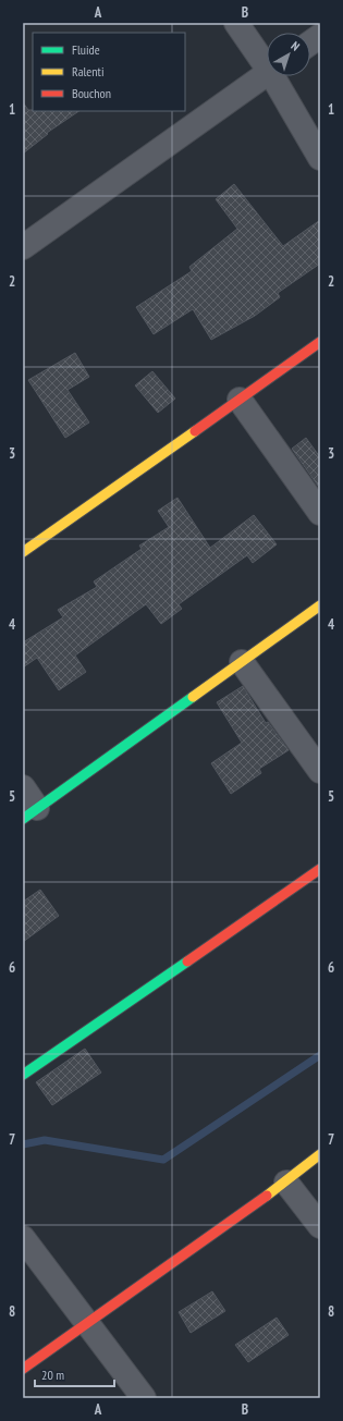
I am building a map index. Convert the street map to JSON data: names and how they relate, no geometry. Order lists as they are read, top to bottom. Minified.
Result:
{"legend":["Fluide","Ralenti","Bouchon"],"scale_bar":"20 m","north":"top right","grid":{"columns":["A","B"],"rows":["1","2","3","4","5","6","7","8"]}}
